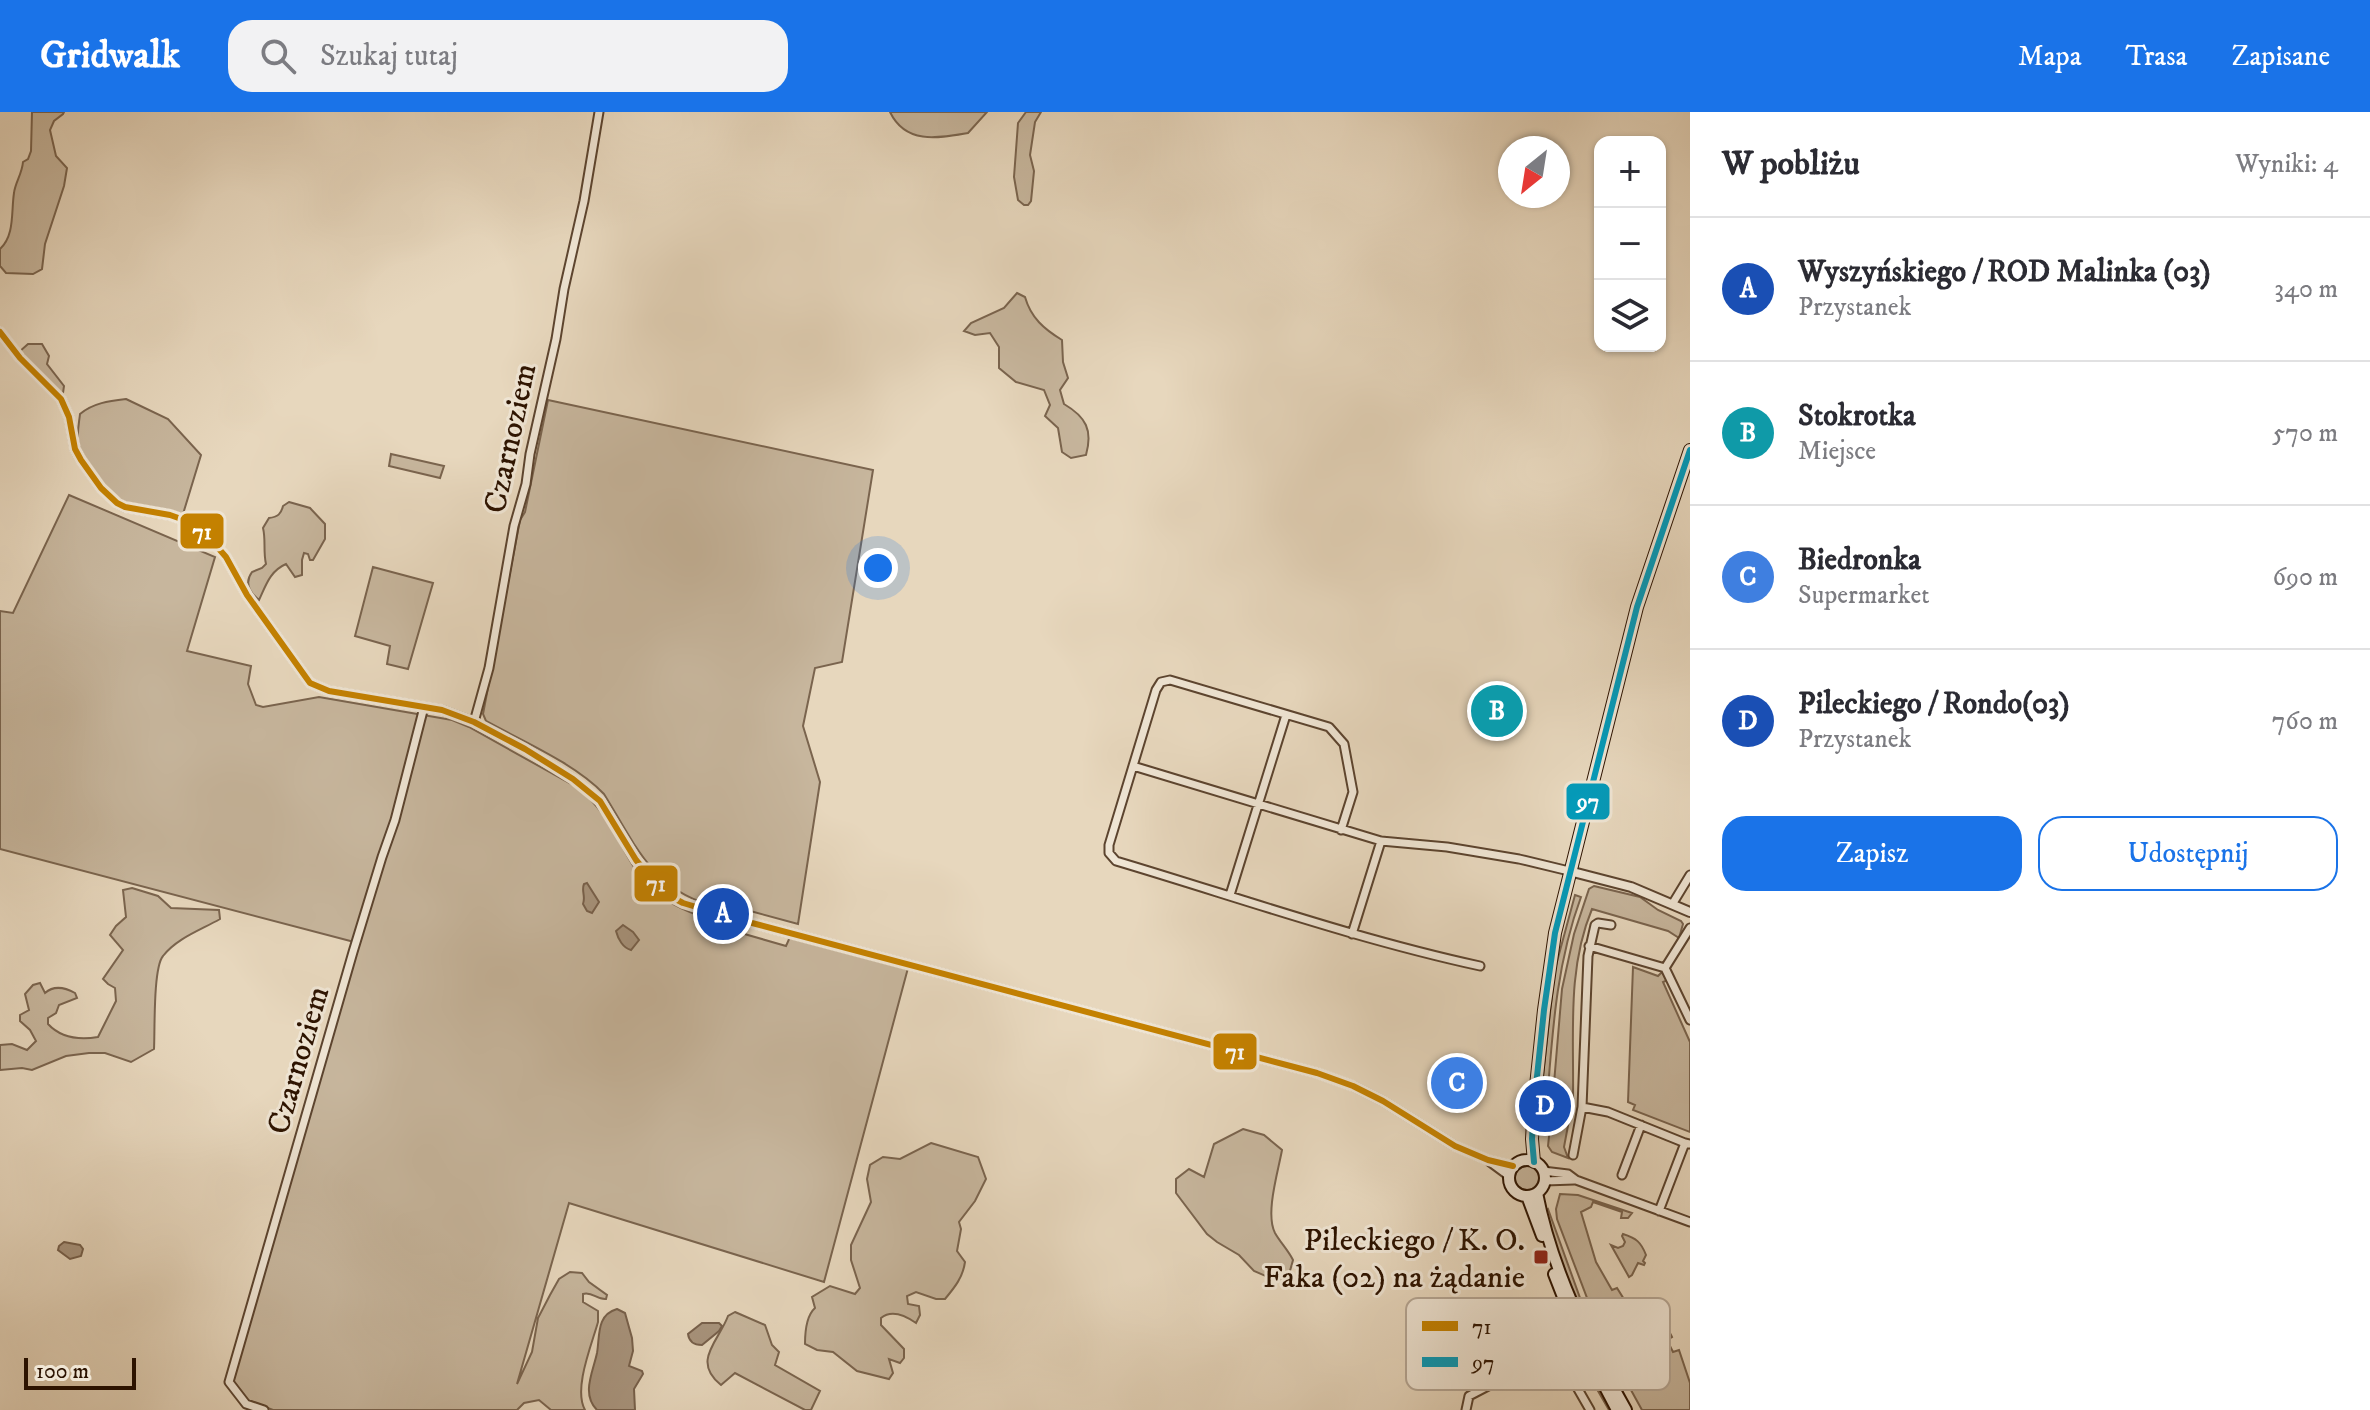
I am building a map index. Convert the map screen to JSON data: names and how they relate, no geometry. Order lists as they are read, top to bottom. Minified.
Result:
{"streets":{"street":["Czarnoziem"]},"places":{"transit":["Pileckiego / K. O. Faka (02) na żądanie"]},"lines":["transit line 71","transit line 97"],"legend":["71","97"],"scale_bar":"100 m","north":"bottom left","page":{"header":"Gridwalk","search":"Szukaj tutaj","nav":["Mapa","Trasa","Zapisane"],"heading":["W pobliżu","Wyniki: 4"],"map_buttons":["+","−"],"list":[{"mark":"A","name":"Wyszyńskiego / ROD Malinka (03)","note":"Przystanek","value":"340 m"},{"mark":"B","name":"Stokrotka","note":"Miejsce","value":"570 m"},{"mark":"C","name":"Biedronka","note":"Supermarket","value":"690 m"},{"mark":"D","name":"Pileckiego / Rondo(03)","note":"Przystanek","value":"760 m"}],"pins":["B","A","C","D"],"buttons":["Zapisz","Udostępnij"],"scale":"100 m"}}
